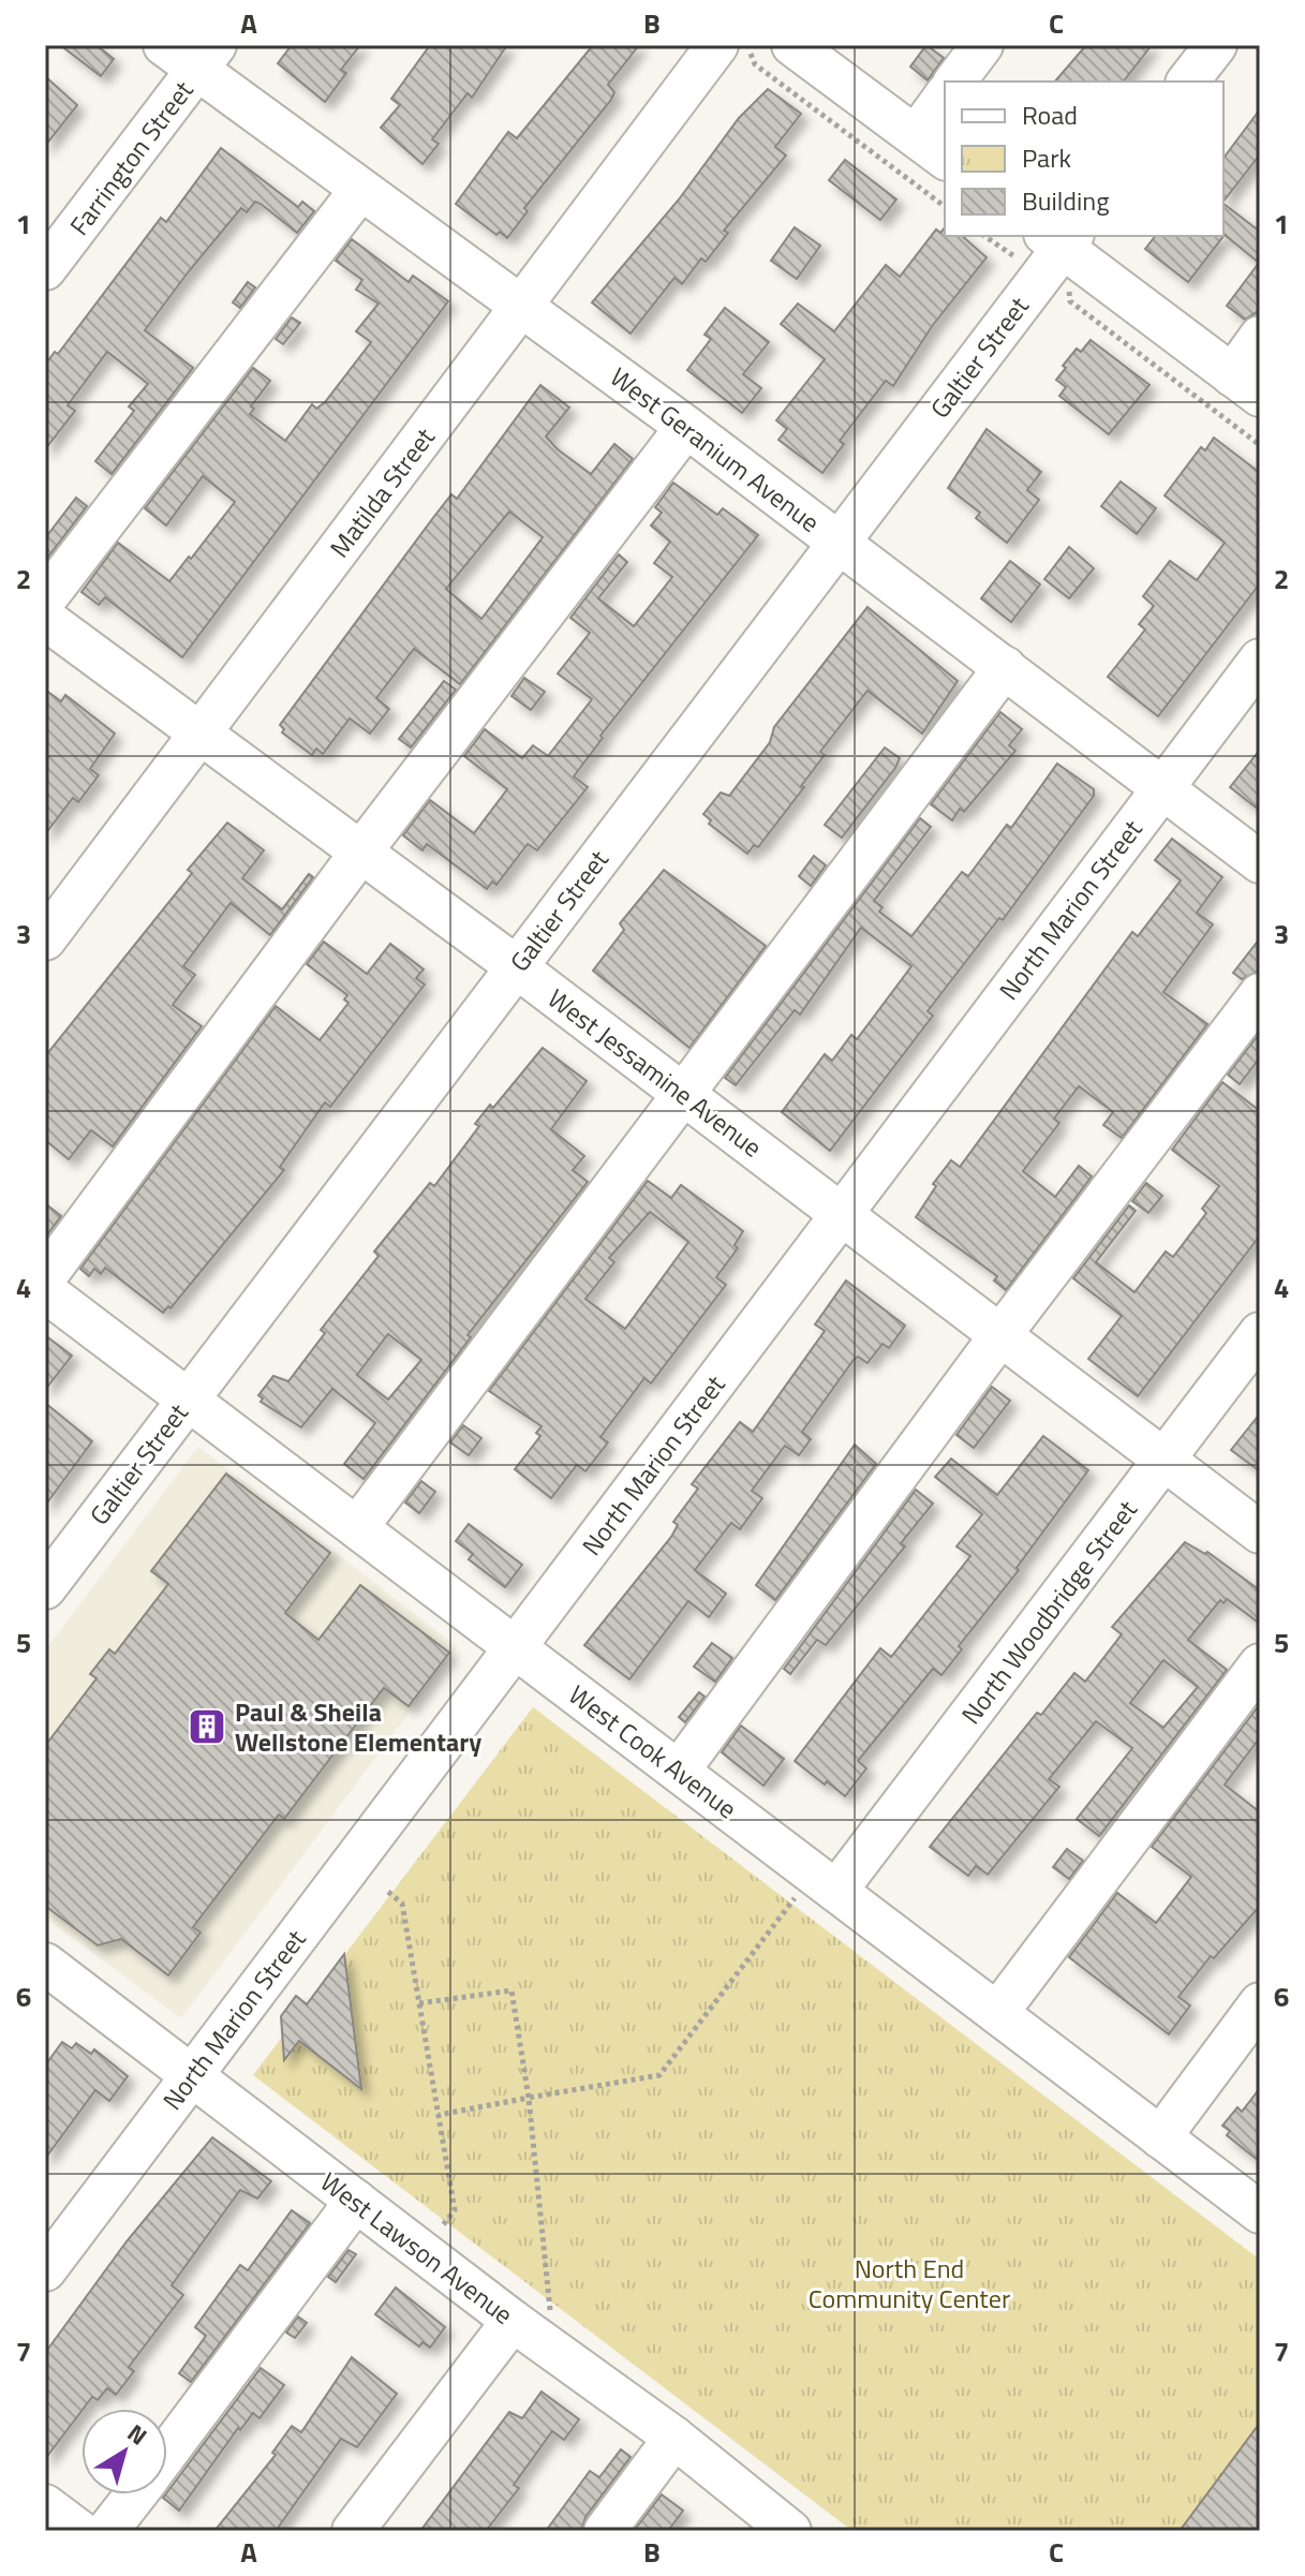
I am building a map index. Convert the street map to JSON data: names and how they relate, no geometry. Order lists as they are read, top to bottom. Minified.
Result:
{"streets":{"street":["Farrington Street","Galtier Street","West Geranium Avenue","Matilda Street","North Marion Street","West Jessamine Avenue","North Woodbridge Street","West Cook Avenue","West Lawson Avenue"]},"crossings":[["Farrington Street","West Geranium Avenue"],["Galtier Street","West Geranium Avenue"],["Galtier Street","West Jessamine Avenue"],["Galtier Street","West Cook Avenue"],["West Geranium Avenue","Matilda Street"],["West Geranium Avenue","North Marion Street"],["Matilda Street","West Jessamine Avenue"],["North Marion Street","West Jessamine Avenue"],["North Marion Street","West Cook Avenue"],["North Marion Street","West Lawson Avenue"],["West Jessamine Avenue","North Woodbridge Street"],["North Woodbridge Street","West Cook Avenue"]],"parks":["North End Community Center"],"places":{"building":["Paul & Sheila Wellstone Elementary"]},"legend":["Road","Park","Building"],"north":"top right","grid":{"columns":["A","B","C"],"rows":["1","2","3","4","5","6","7"]}}
